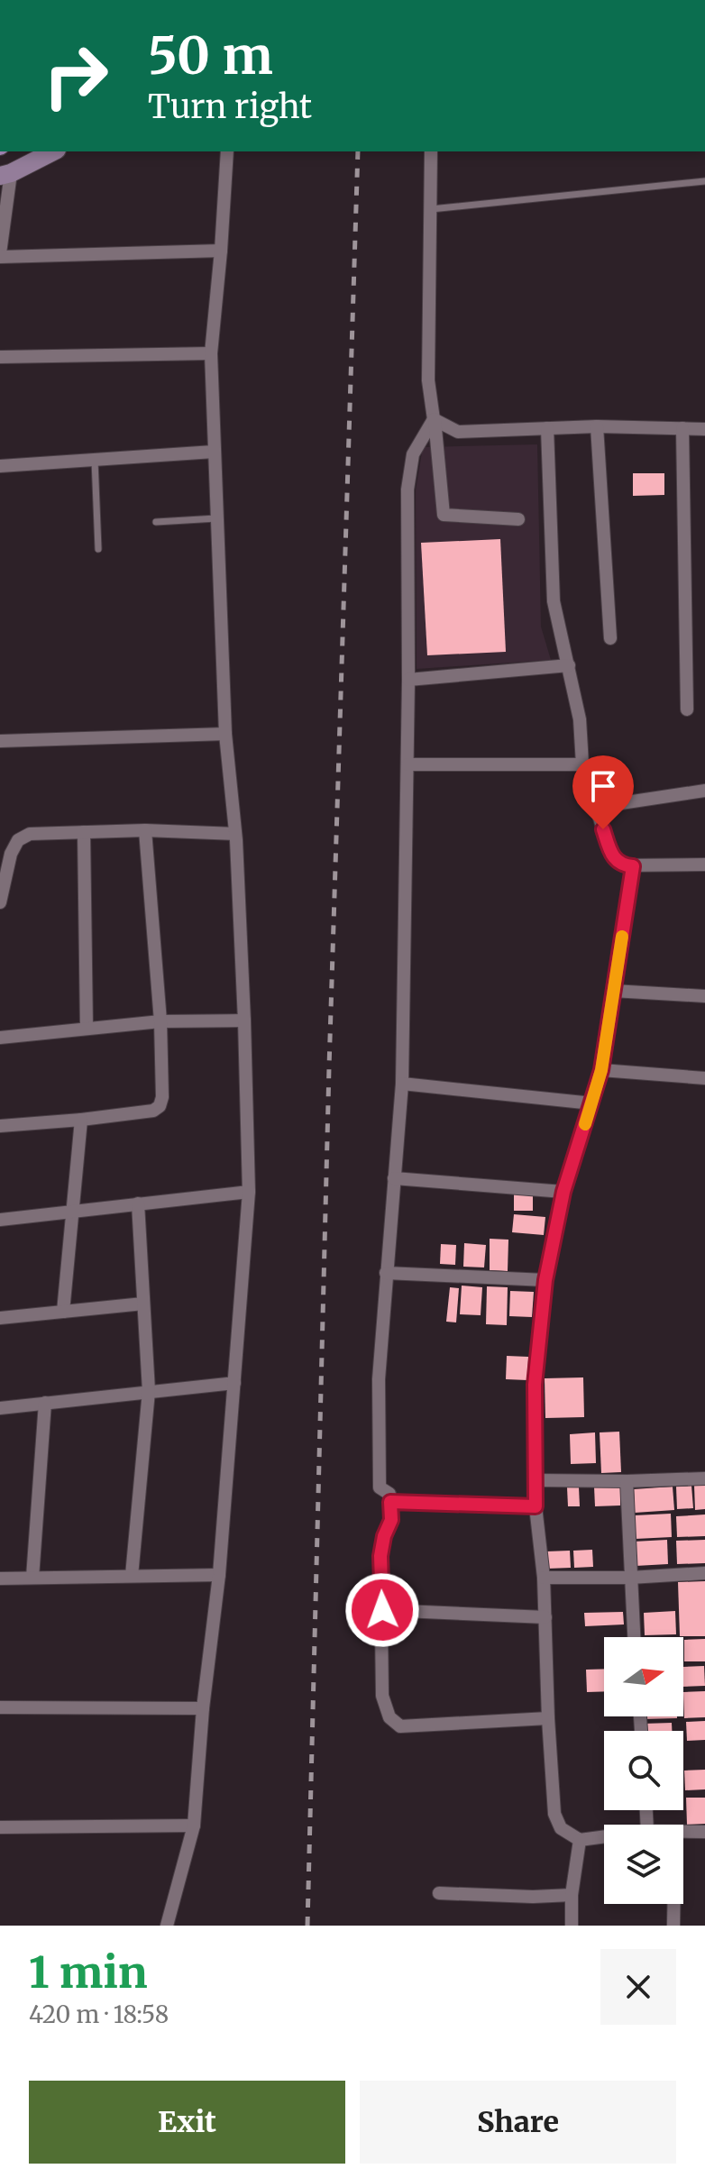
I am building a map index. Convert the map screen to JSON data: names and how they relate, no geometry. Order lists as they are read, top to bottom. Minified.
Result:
{"north":"right","page":{"turn":["50 m","Turn right"],"heading":["1 min","420 m · 18:58"],"buttons":["Exit","Share"]}}
